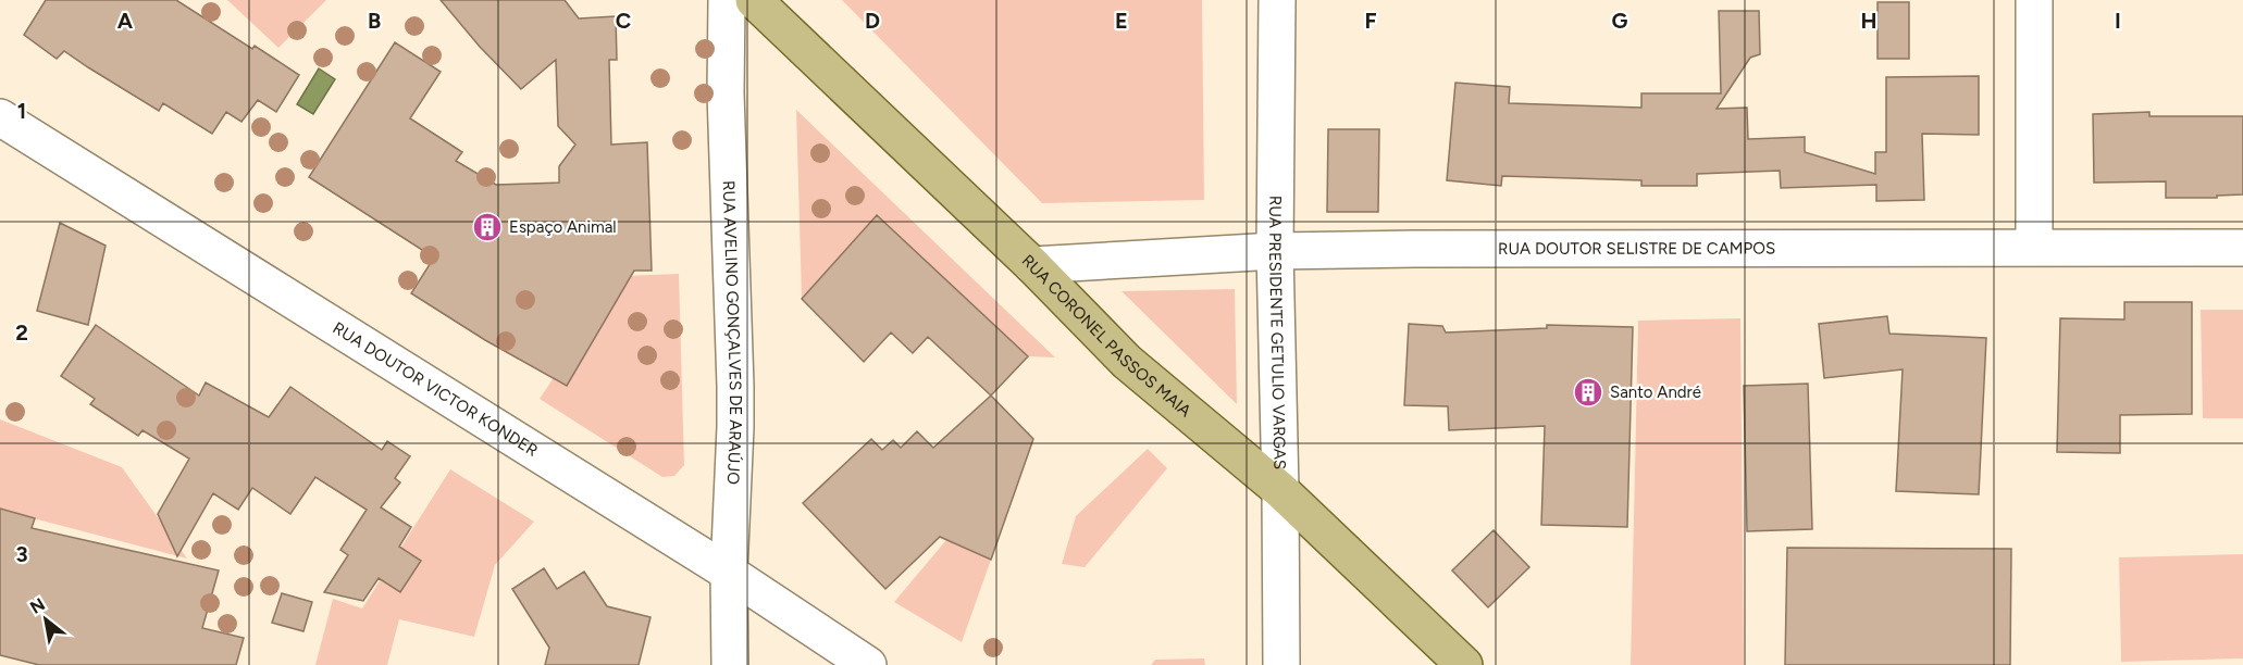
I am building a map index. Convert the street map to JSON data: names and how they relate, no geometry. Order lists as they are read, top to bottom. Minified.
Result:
{"streets":{"main road":["RUA CORONEL PASSOS MAIA"],"street":["RUA DOUTOR SELISTRE DE CAMPOS","RUA AVELINO GONÇALVES DE ARAÚJO","RUA PRESIDENTE GETULIO VARGAS","RUA DOUTOR VICTOR KONDER"]},"crossings":[["RUA DOUTOR SELISTRE DE CAMPOS","RUA PRESIDENTE GETULIO VARGAS"],["RUA DOUTOR SELISTRE DE CAMPOS","RUA CORONEL PASSOS MAIA"],["RUA AVELINO GONÇALVES DE ARAÚJO","RUA DOUTOR VICTOR KONDER"],["RUA PRESIDENTE GETULIO VARGAS","RUA CORONEL PASSOS MAIA"]],"places":{"building":["Espaço Animal","Santo André"]},"north":"top left","grid":{"columns":["A","B","C","D","E","F","G","H","I"],"rows":["1","2","3"]}}
